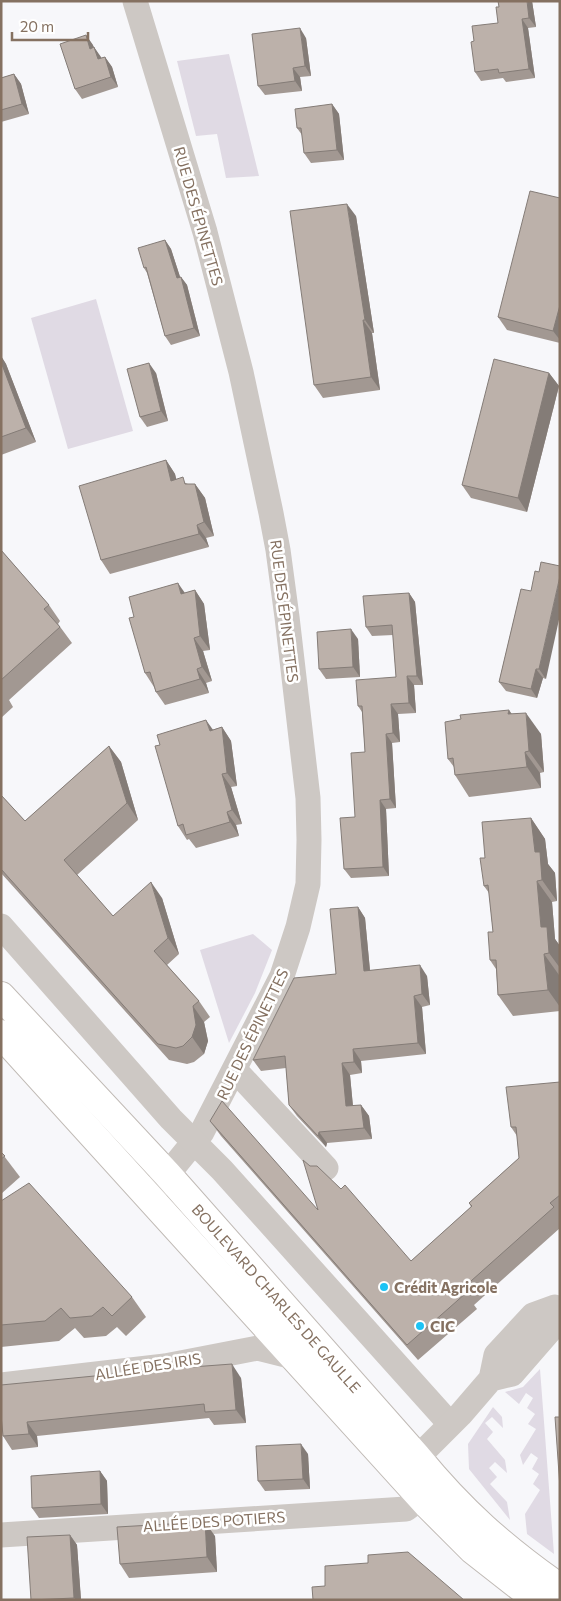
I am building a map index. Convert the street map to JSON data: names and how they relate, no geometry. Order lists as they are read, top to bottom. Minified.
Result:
{"streets":{"main road":["BOULEVARD CHARLES DE GAULLE"],"street":["RUE DES ÉPINETTES","ALLÉE DES IRIS","ALLÉE DES POTIERS"]},"crossings":[["RUE DES ÉPINETTES","BOULEVARD CHARLES DE GAULLE"],["BOULEVARD CHARLES DE GAULLE","ALLÉE DES IRIS"],["BOULEVARD CHARLES DE GAULLE","ALLÉE DES POTIERS"]],"places":["Crédit Agricole","CIC"],"scale_bar":"20 m"}
